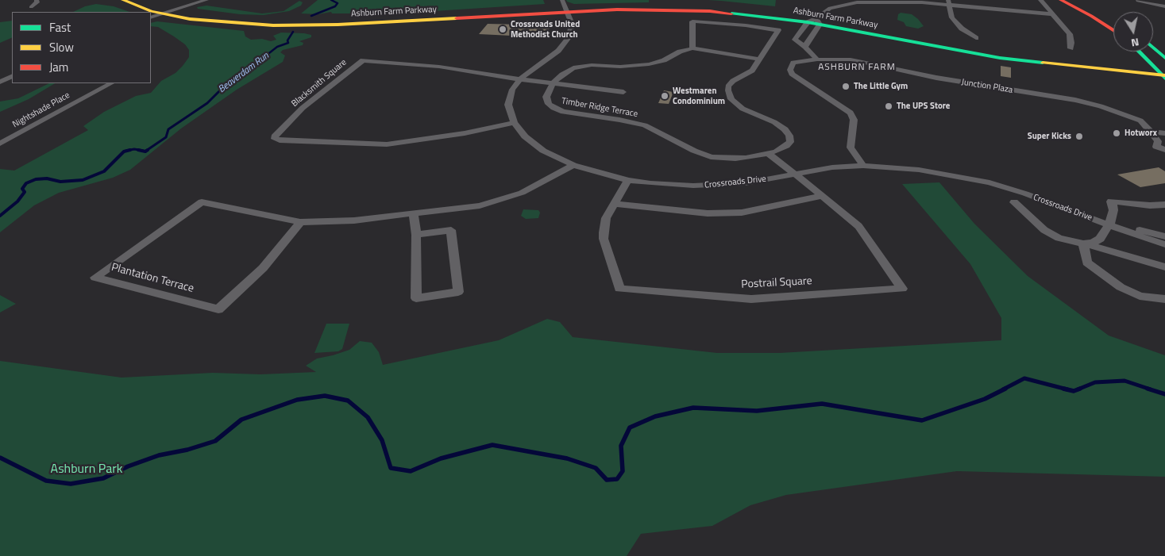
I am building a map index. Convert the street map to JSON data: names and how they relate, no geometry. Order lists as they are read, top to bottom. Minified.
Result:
{"streets":{"main road":["Ashburn Farm Parkway"],"street":["Blacksmith Square","Junction Plaza","Timber Ridge Terrace","Nightshade Place","Crossroads Drive","Plantation Terrace","Postrail Square"]},"crossings":[["Ashburn Farm Parkway","Crossroads Drive"],["Blacksmith Square","Timber Ridge Terrace"],["Blacksmith Square","Crossroads Drive"],["Junction Plaza","Crossroads Drive"],["Timber Ridge Terrace","Postrail Square"],["Crossroads Drive","Plantation Terrace"],["Crossroads Drive","Postrail Square"]],"districts":["ASHBURN FARM"],"water":["Beaverdam Run"],"parks":["Ashburn Park"],"places":["Crossroads United Methodist Church","The Little Gym","Westmaren Condominium","The UPS Store","Hotworx","Super Kicks"],"legend":["Fast","Slow","Jam"],"north":"bottom"}
